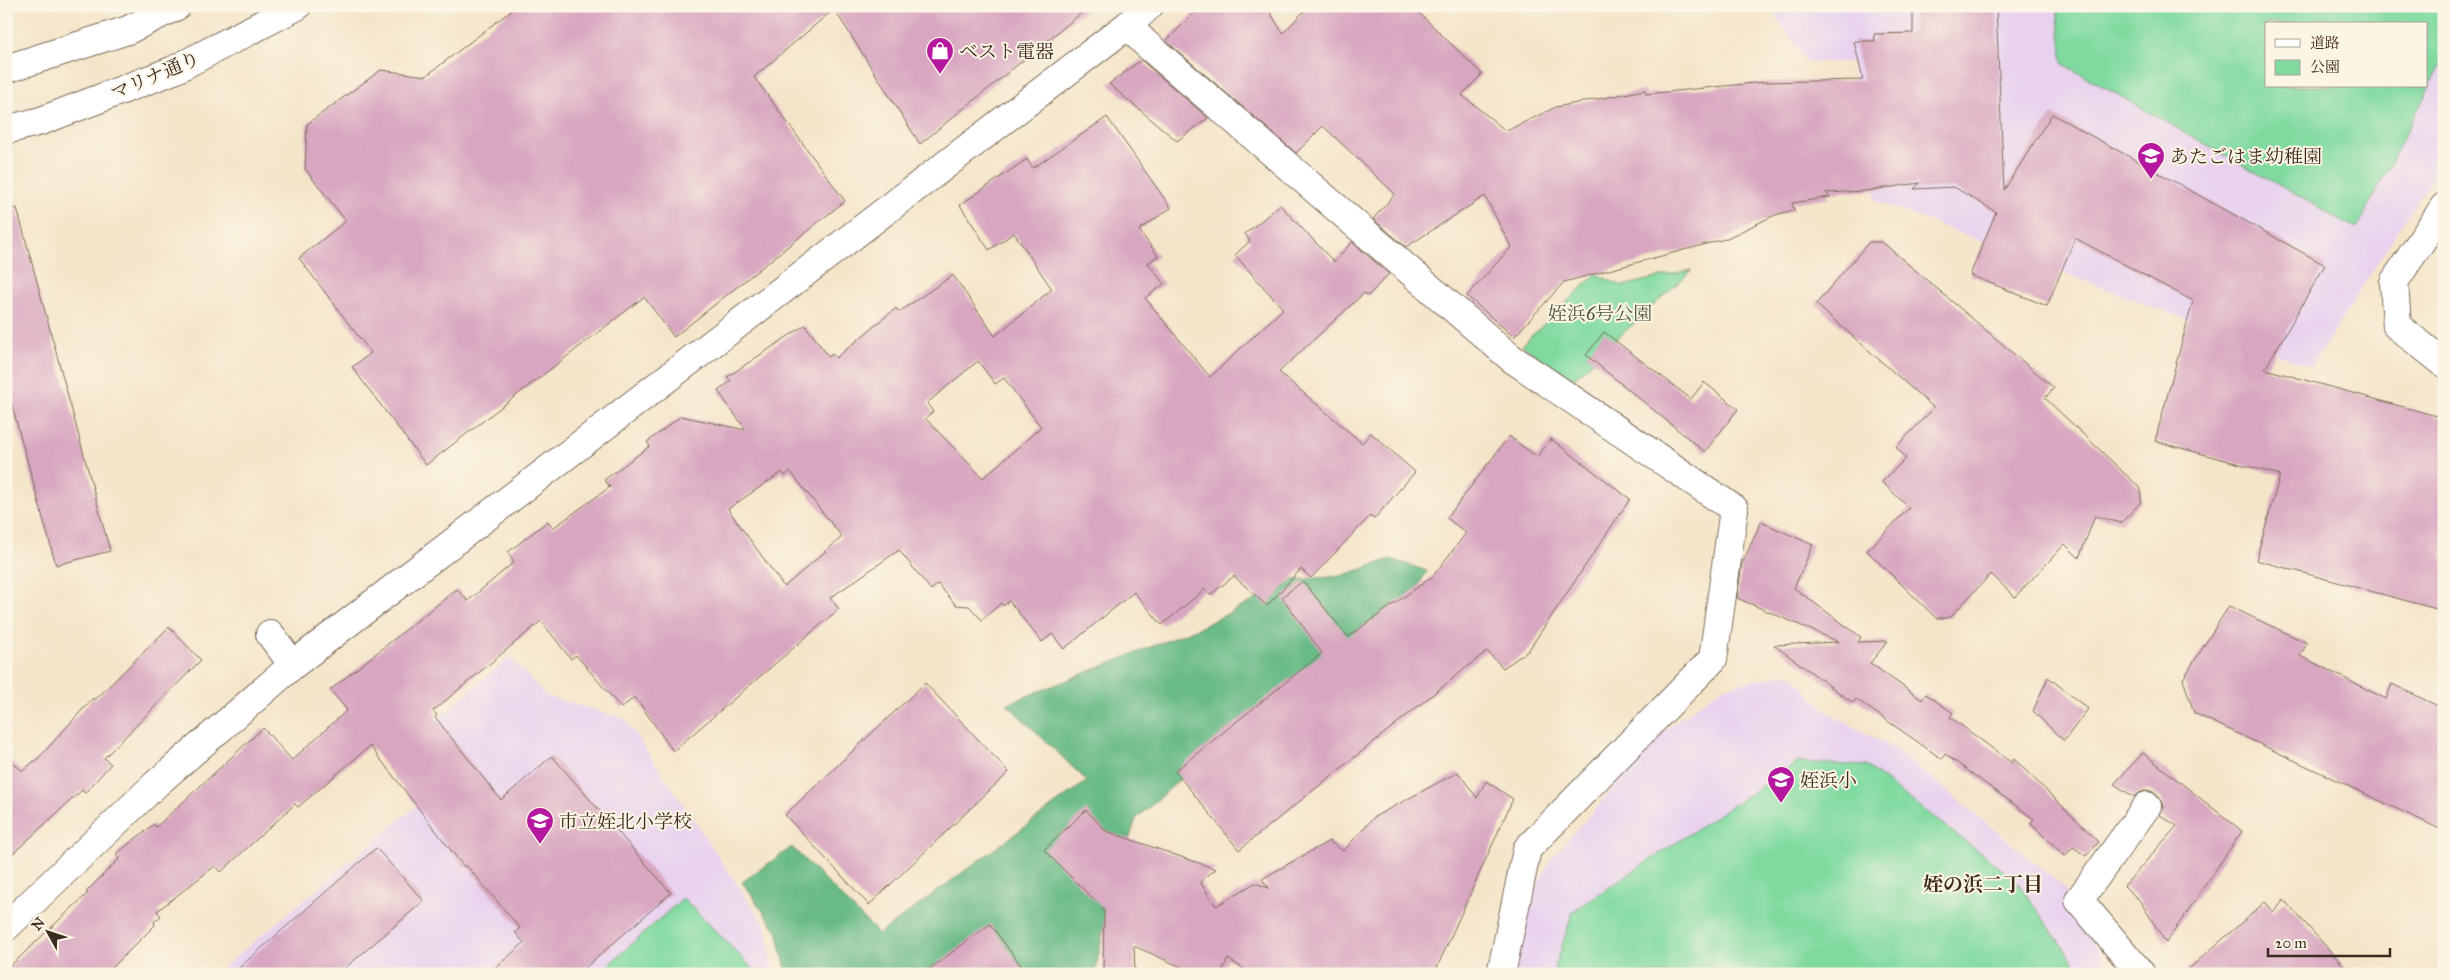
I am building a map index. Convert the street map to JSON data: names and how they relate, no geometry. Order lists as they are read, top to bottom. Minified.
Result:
{"streets":{"street":["マリナ通り"]},"districts":["姪の浜二丁目"],"parks":["姪浜6号公園"],"places":{"shop":["ベスト電器"],"school or university":["あたごはま幼稚園","姪浜小","市立姪北小学校"]},"legend":["道路","公園"],"scale_bar":"20 m","north":"top left"}
